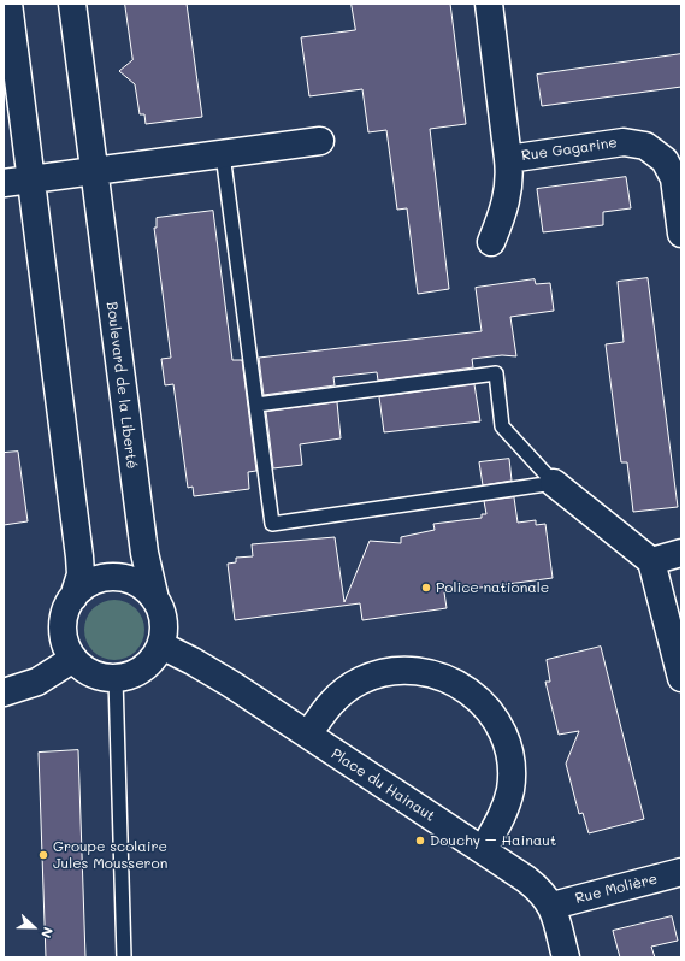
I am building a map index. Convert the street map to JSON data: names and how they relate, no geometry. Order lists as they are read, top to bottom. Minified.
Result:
{"streets":{"street":["Rue Gagarine","Boulevard de la Liberté","Place du Hainaut","Rue Molière"]},"crossings":[["Boulevard de la Liberté","Place du Hainaut"],["Place du Hainaut","Rue Molière"]],"places":["Police nationale","Douchy – Hainaut","Groupe scolaire Jules Mousseron"],"north":"right"}
